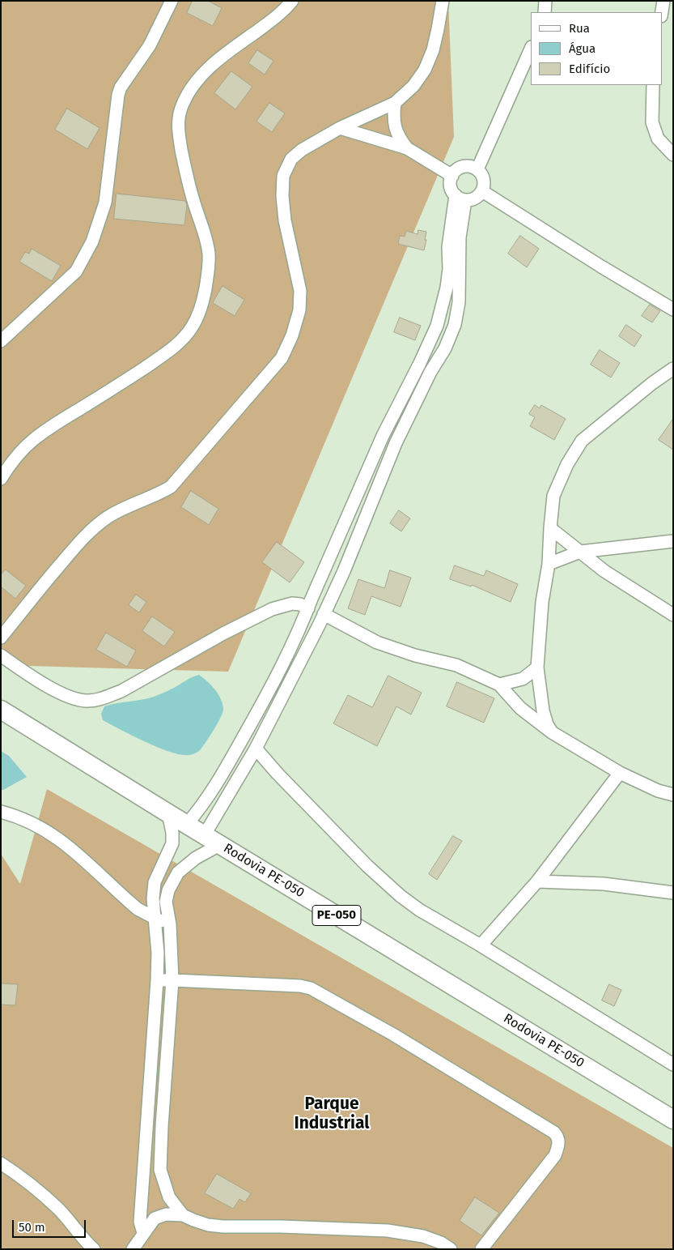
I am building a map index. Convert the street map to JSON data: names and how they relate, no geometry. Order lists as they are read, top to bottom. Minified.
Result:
{"streets":{"main road":["Rodovia PE-050","PE-050"]},"districts":["Parque Industrial"],"legend":["Rua","Água","Edifício"],"scale_bar":"50 m"}
